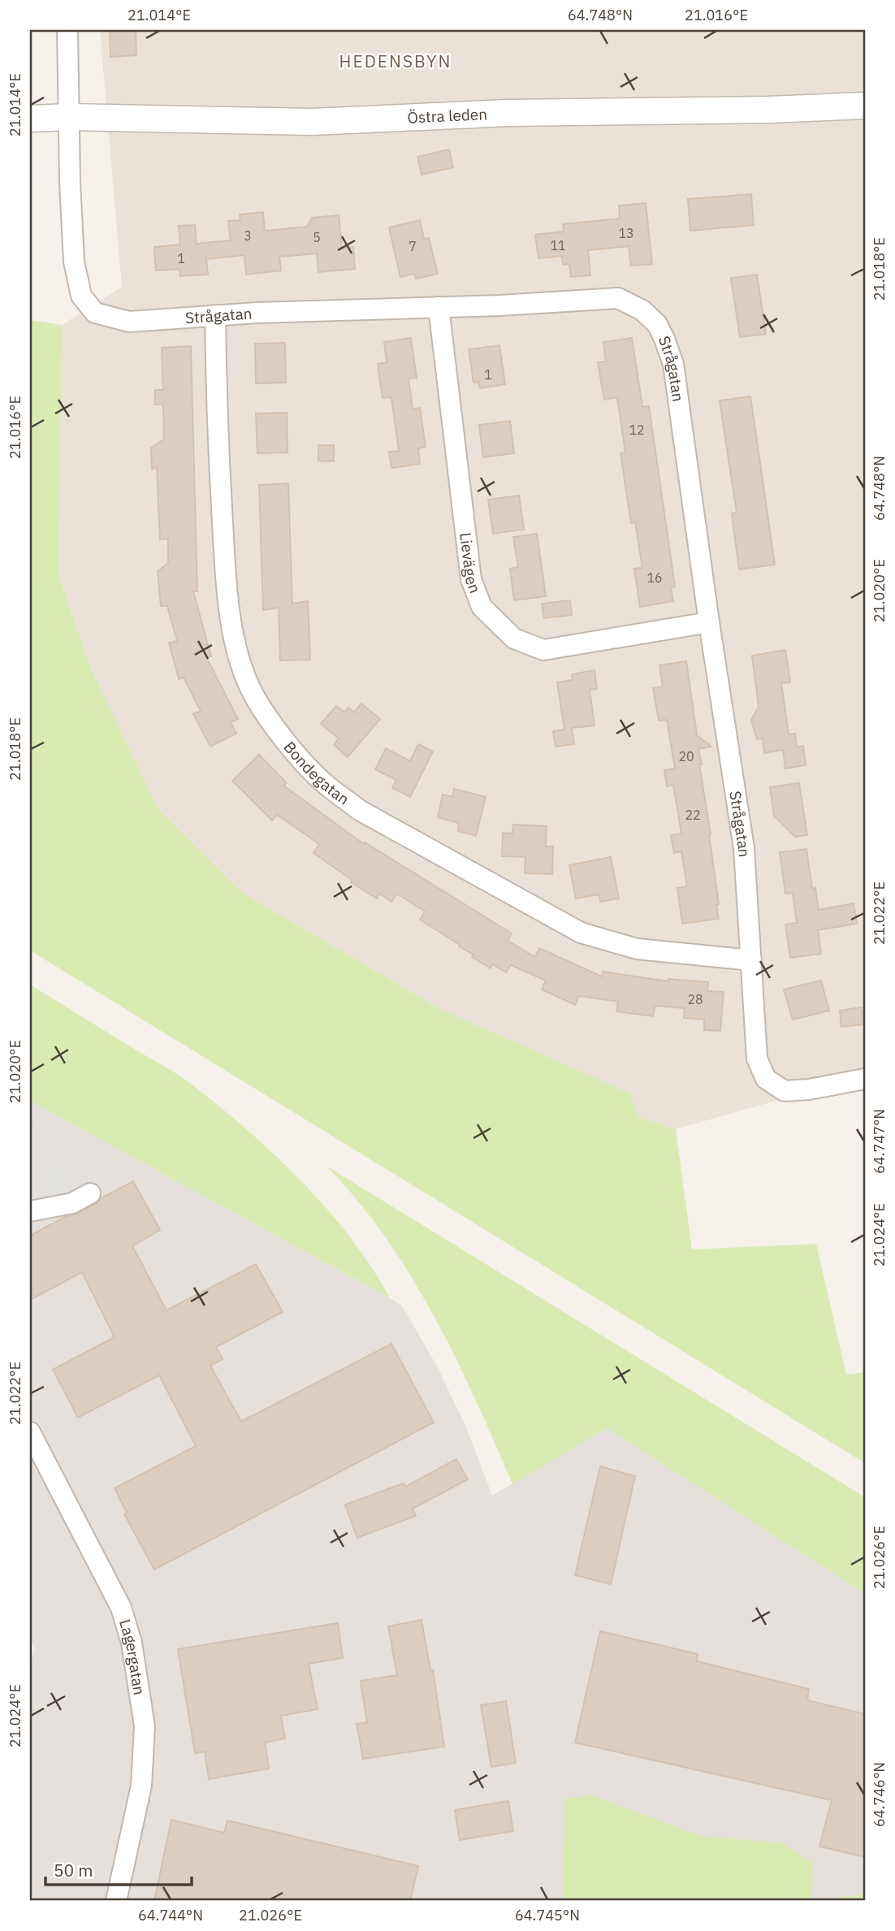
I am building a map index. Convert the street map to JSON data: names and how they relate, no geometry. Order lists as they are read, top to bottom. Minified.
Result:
{"streets":{"street":["Östra leden","Strågatan","Lievägen","Bondegatan","Lagergatan"]},"crossings":[["Östra leden","Strågatan"],["Strågatan","Lievägen"],["Strågatan","Bondegatan"]],"districts":["HEDENSBYN"],"house_numbers":["13","3","5","11","7","1","1","12","16","20","22","28"],"scale_bar":"50 m","coordinates":["21.014°E","64.748°N","21.016°E","21.018°E","21.020°E","21.022°E","64.747°N","21.024°E","21.026°E","64.746°N","64.744°N","64.745°N"]}
